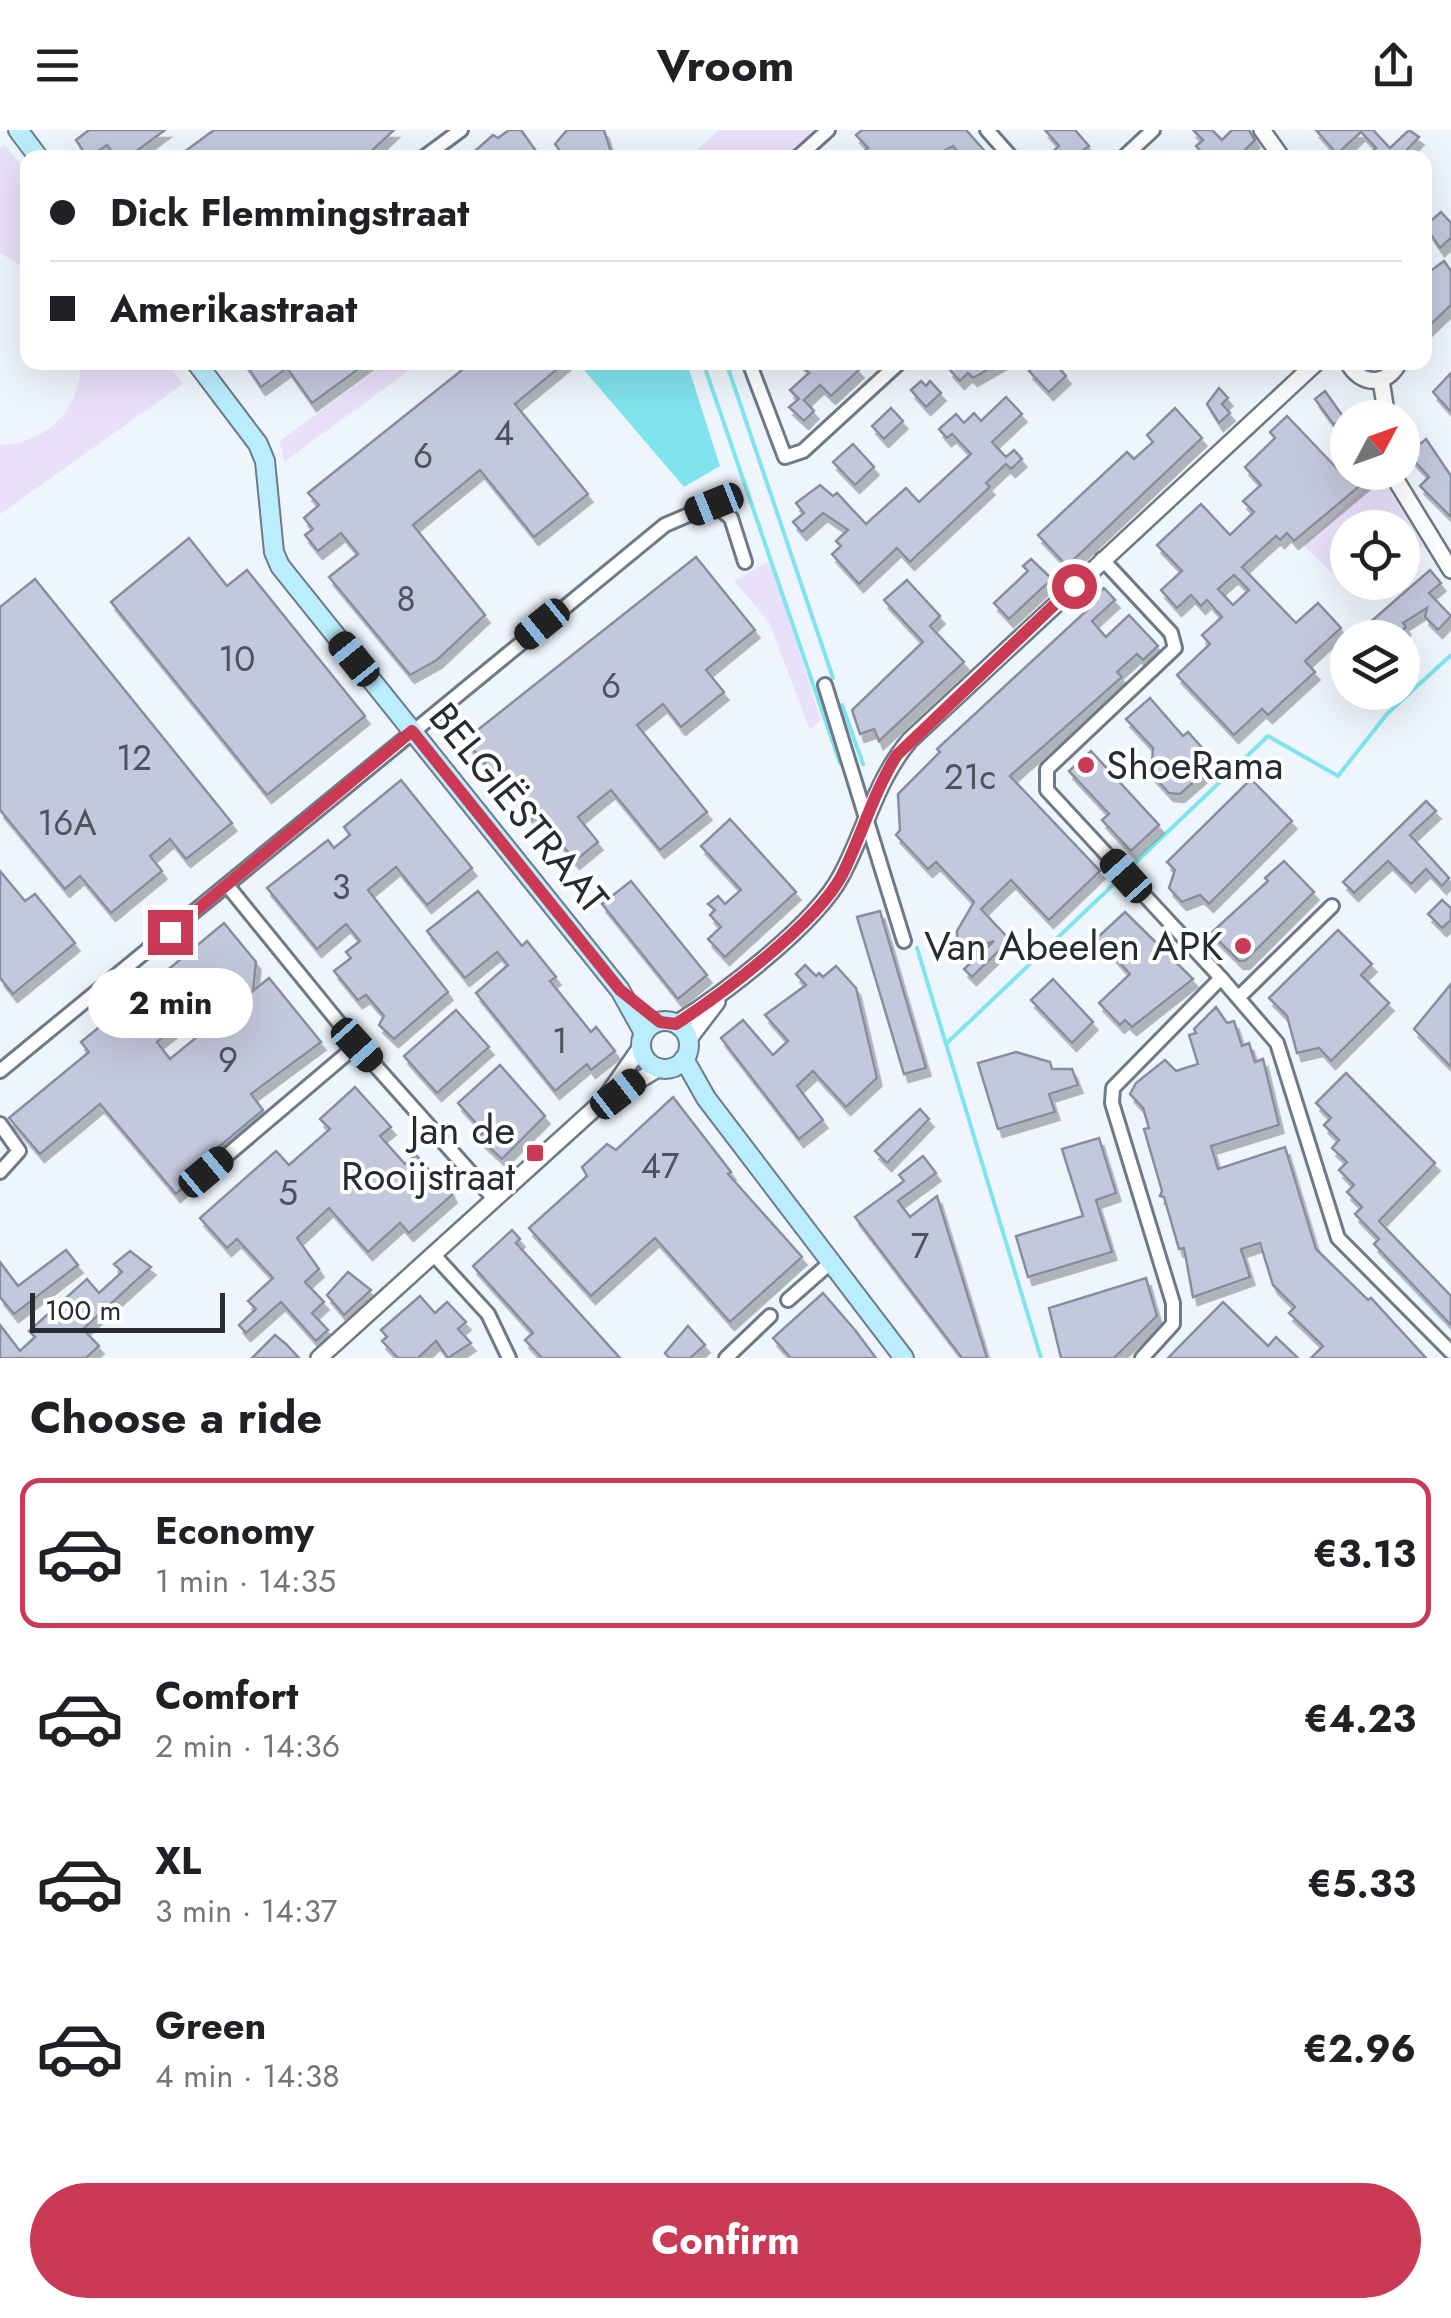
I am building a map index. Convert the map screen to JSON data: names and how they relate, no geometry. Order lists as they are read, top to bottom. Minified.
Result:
{"streets":{"main road":["BELGIËSTRAAT"]},"places":{"other":["ShoeRama","Van Abeelen APK"],"transit":["Jan de Rooijstraat"]},"house_numbers":["4","6","8","10","6","12","21c","16A","3","1","9","47","5","7"],"scale_bar":"100 m","north":"top right","page":{"header":"Vroom","banner":["Dick Flemmingstraat","Amerikastraat"],"bubble":"2 min","scale":"100 m","heading":"Choose a ride","list":[{"name":"Economy","note":"1 min · 14:35","value":"€3.13"},{"name":"Comfort","note":"2 min · 14:36","value":"€4.23"},{"name":"XL","note":"3 min · 14:37","value":"€5.33"},{"name":"Green","note":"4 min · 14:38","value":"€2.96"}],"buttons":"Confirm"}}
